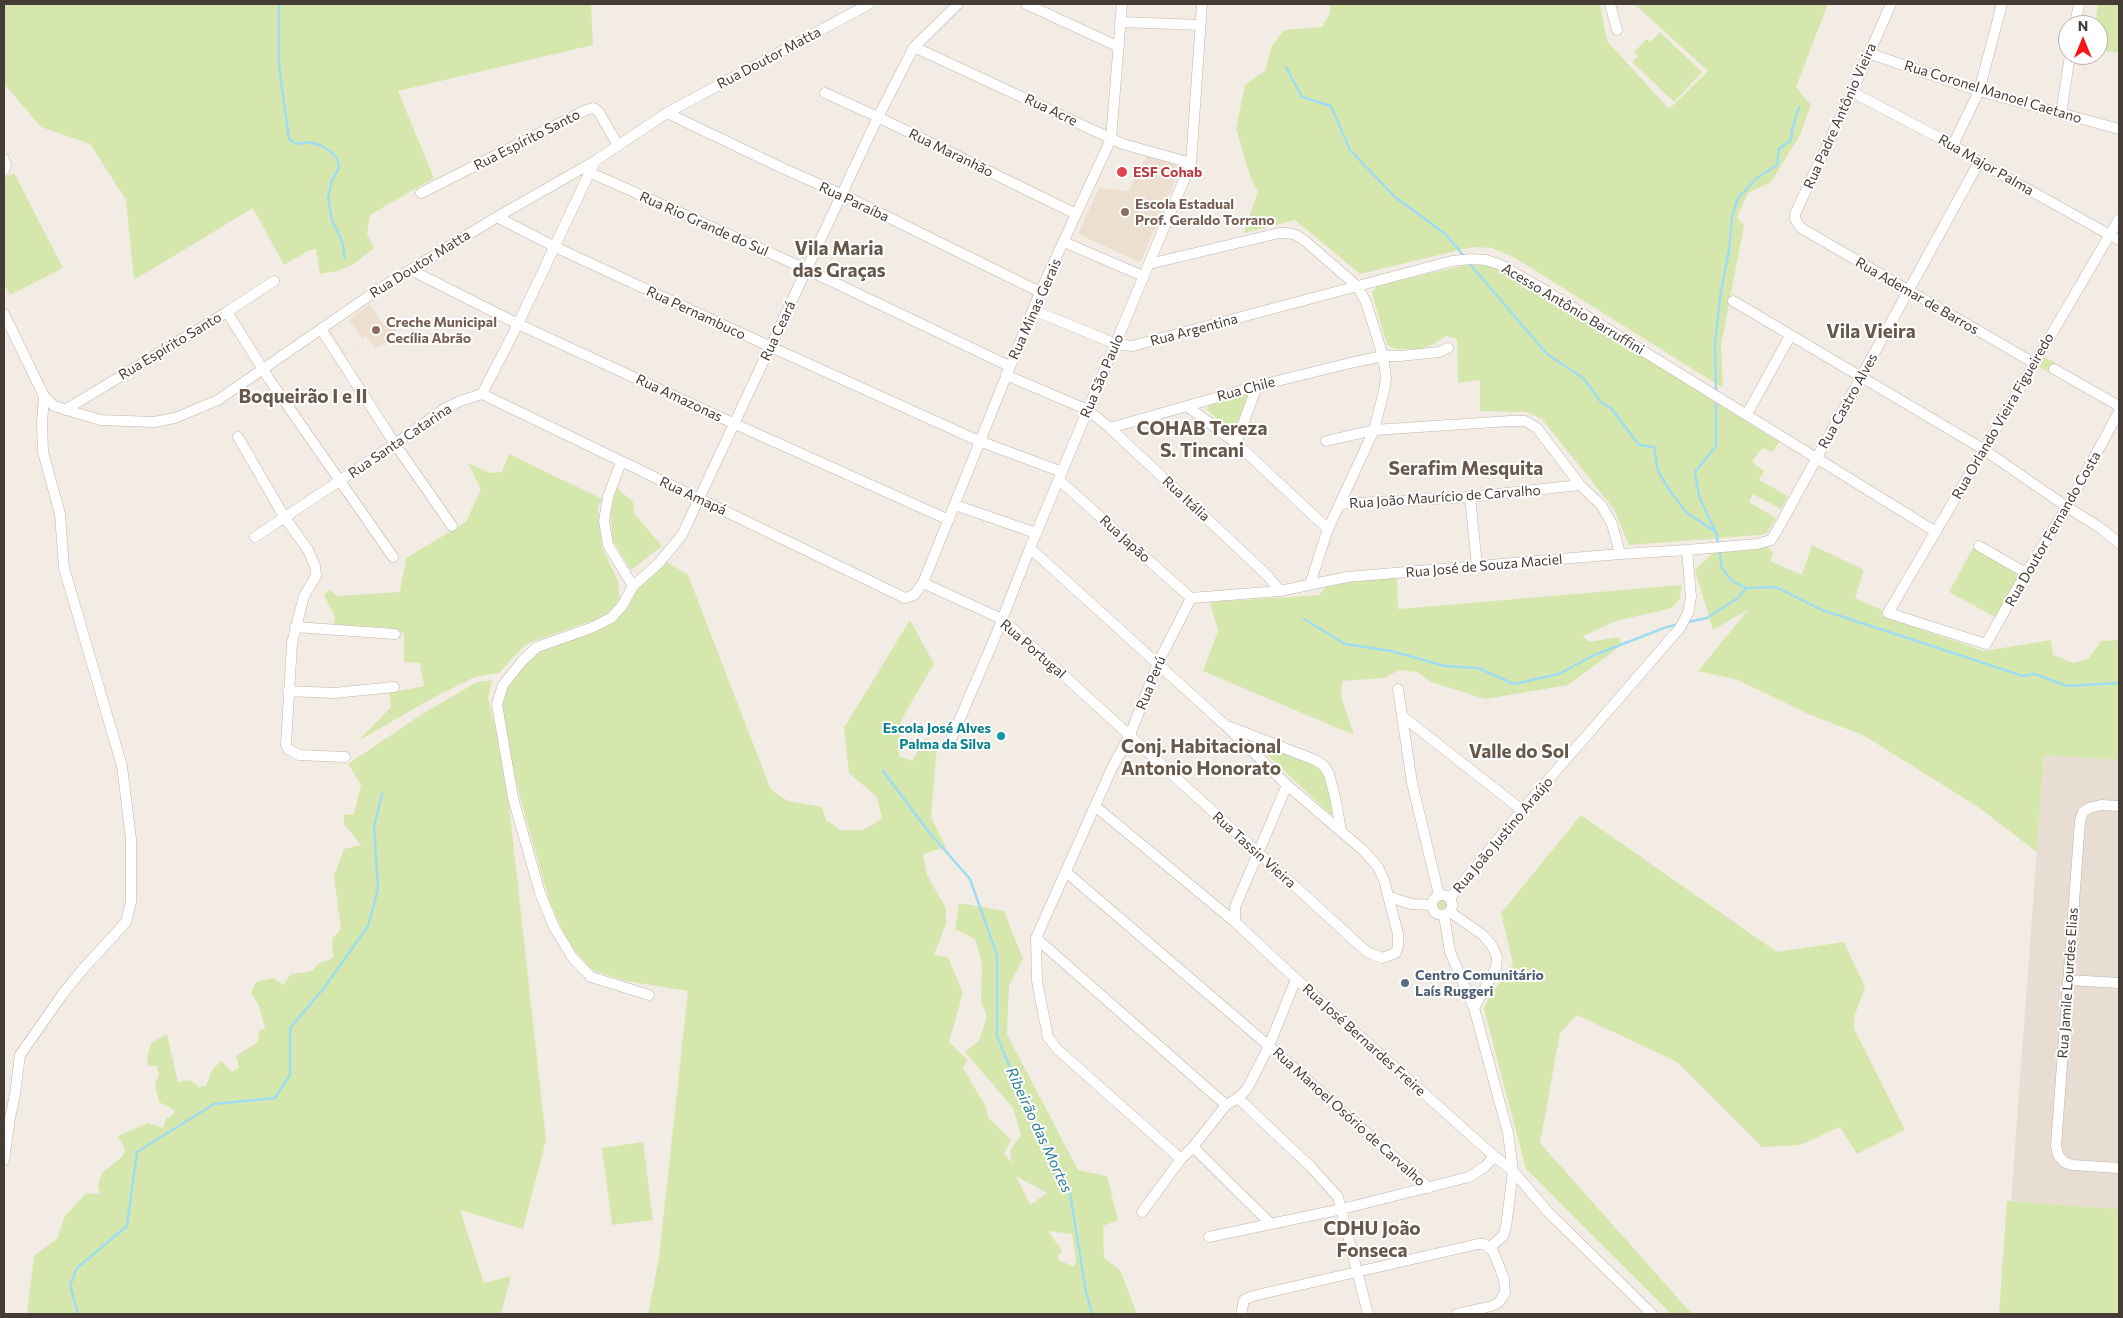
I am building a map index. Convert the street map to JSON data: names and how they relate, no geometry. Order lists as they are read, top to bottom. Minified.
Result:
{"streets":{"street":["Rua Doutor Matta","Rua Coronel Manoel Caetano","Rua Acre","Rua Padre Antônio Vieira","Rua Espírito Santo","Rua Maranhão","Rua Major Palma","Rua Paraíba","Rua Rio Grande do Sul","Rua Ademar de Barros","Rua Minas Gerais","Acesso Antônio Barruffini","Rua Pernambuco","Rua Argentina","Rua Ceará","Rua São Paulo","Rua Chile","Rua Amazonas","Rua Castro Alves","Rua Orlando Vieira Figueiredo","Rua Santa Catarina","Rua Amapá","Rua João Maurício de Carvalho","Rua Itália","Rua Doutor Fernando Costa","Rua Japão","Rua José de Souza Maciel","Rua Portugal","Rua Perú","Rua João Justino Araújo","Rua Tassin Vieira","Rua Jamile Lourdes Elias","Rua José Bernardes Freire","Rua Manoel Osório de Carvalho"]},"crossings":[["Rua Doutor Matta","Rua Espírito Santo"],["Rua Doutor Matta","Rua Paraíba"],["Rua Doutor Matta","Rua Pernambuco"],["Rua Doutor Matta","Rua Amazonas"],["Rua Coronel Manoel Caetano","Rua Padre Antônio Vieira"],["Rua Acre","Rua Minas Gerais"],["Rua Acre","Rua Ceará"],["Rua Acre","Rua São Paulo"],["Rua Padre Antônio Vieira","Rua Major Palma"],["Rua Padre Antônio Vieira","Rua Ademar de Barros"],["Rua Maranhão","Rua Minas Gerais"],["Rua Maranhão","Rua Ceará"],["Rua Major Palma","Rua Castro Alves"],["Rua Major Palma","Rua Orlando Vieira Figueiredo"],["Rua Paraíba","Rua Minas Gerais"],["Rua Paraíba","Rua Ceará"],["Rua Rio Grande do Sul","Rua Minas Gerais"],["Rua Rio Grande do Sul","Rua Ceará"],["Rua Rio Grande do Sul","Rua Itália"],["Rua Ademar de Barros","Rua Castro Alves"],["Rua Ademar de Barros","Rua Orlando Vieira Figueiredo"],["Rua Minas Gerais","Rua Pernambuco"],["Rua Minas Gerais","Rua Argentina"],["Rua Minas Gerais","Rua Amazonas"],["Rua Minas Gerais","Rua Amapá"],["Rua Minas Gerais","Rua Itália"],["Rua Minas Gerais","Rua Japão"],["Rua Minas Gerais","Rua Portugal"],["Acesso Antônio Barruffini","Rua Argentina"],["Acesso Antônio Barruffini","Rua Castro Alves"],["Acesso Antônio Barruffini","Rua Orlando Vieira Figueiredo"],["Rua Pernambuco","Rua Ceará"],["Rua Pernambuco","Rua Japão"],["Rua Argentina","Rua São Paulo"],["Rua Ceará","Rua Amazonas"],["Rua Ceará","Rua Amapá"],["Rua São Paulo","Rua Itália"],["Rua São Paulo","Rua Japão"],["Rua São Paulo","Rua Portugal"],["Rua Chile","Rua Itália"],["Rua Castro Alves","Rua José de Souza Maciel"],["Rua Orlando Vieira Figueiredo","Rua Doutor Fernando Costa"],["Rua Santa Catarina","Rua Amapá"],["Rua Amapá","Rua Portugal"],["Rua Itália","Rua José de Souza Maciel"],["Rua Japão","Rua José de Souza Maciel"],["Rua Japão","Rua Perú"],["Rua José de Souza Maciel","Rua Perú"],["Rua José de Souza Maciel","Rua João Justino Araújo"],["Rua Portugal","Rua Perú"],["Rua Portugal","Rua Tassin Vieira"],["Rua Perú","Rua Tassin Vieira"],["Rua Perú","Rua José Bernardes Freire"],["Rua Perú","Rua Manoel Osório de Carvalho"]],"districts":["Vila Maria das Graças","Vila Vieira","Boqueirão I e II","COHAB Tereza S. Tincani","Serafim Mesquita","Conj. Habitacional Antonio Honorato","Valle do Sol","CDHU João Fonseca"],"water":["Ribeirão das Mortes"],"places":["ESF Cohab","Escola Estadual Prof. Geraldo Torrano","Creche Municipal Cecília Abrão","Escola José Alves Palma da Silva","Centro Comunitário Laís Ruggeri"],"north":"top"}
